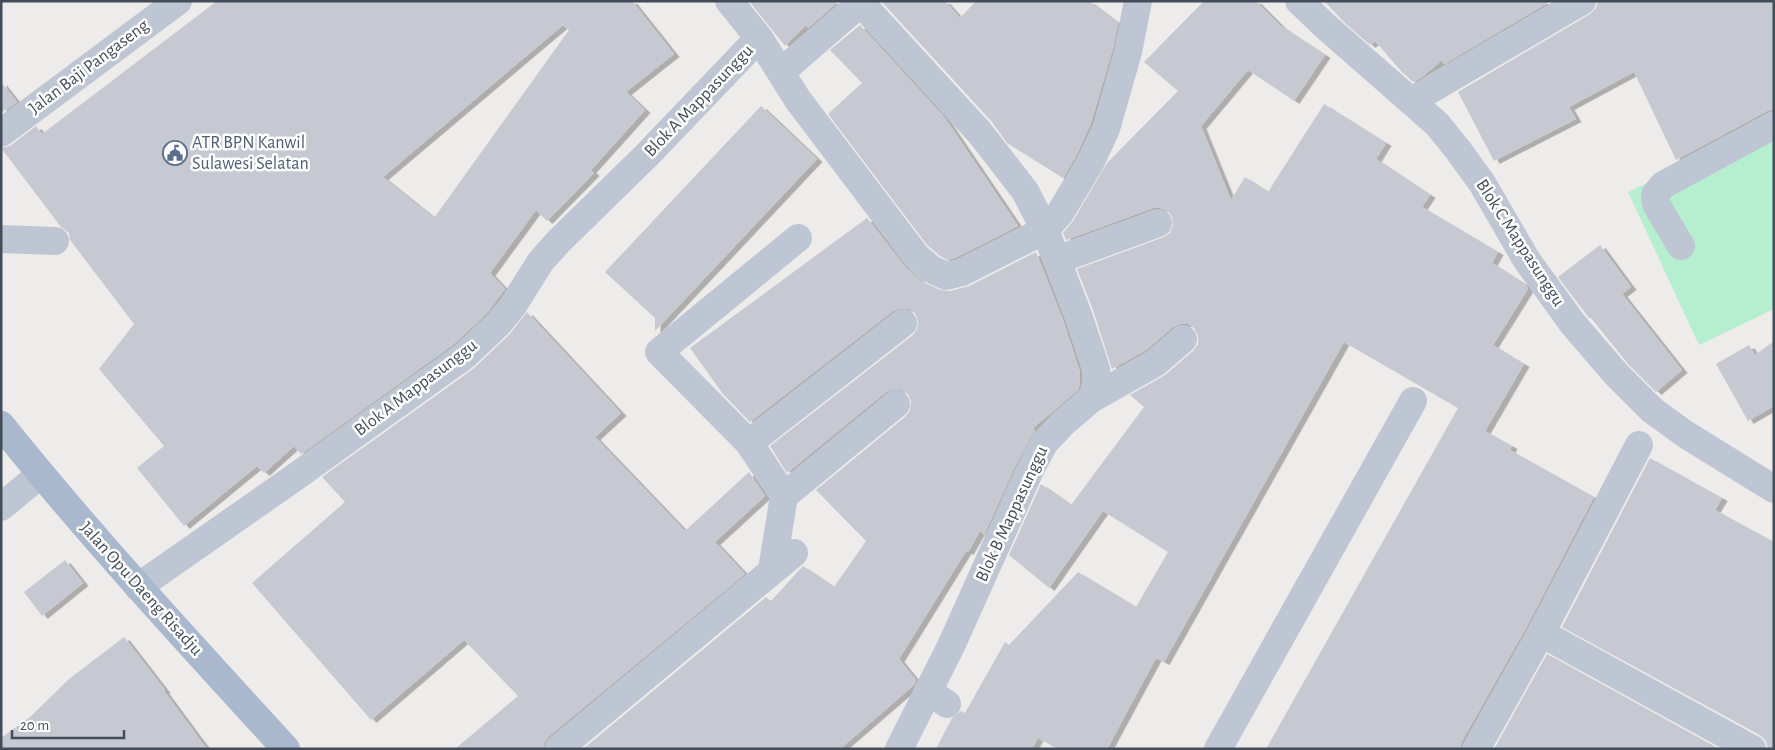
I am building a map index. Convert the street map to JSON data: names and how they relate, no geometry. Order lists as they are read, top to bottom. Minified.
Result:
{"streets":{"main road":["Jalan Opu Daeng Risadju"],"street":["Jalan Baji Pangaseng","Blok A Mappasunggu","Blok C Mappasunggu","Blok B Mappasunggu"]},"crossings":[["Blok A Mappasunggu","Jalan Opu Daeng Risadju"]],"places":{"public building":["ATR BPN Kanwil Sulawesi Selatan"]},"scale_bar":"20 m"}
